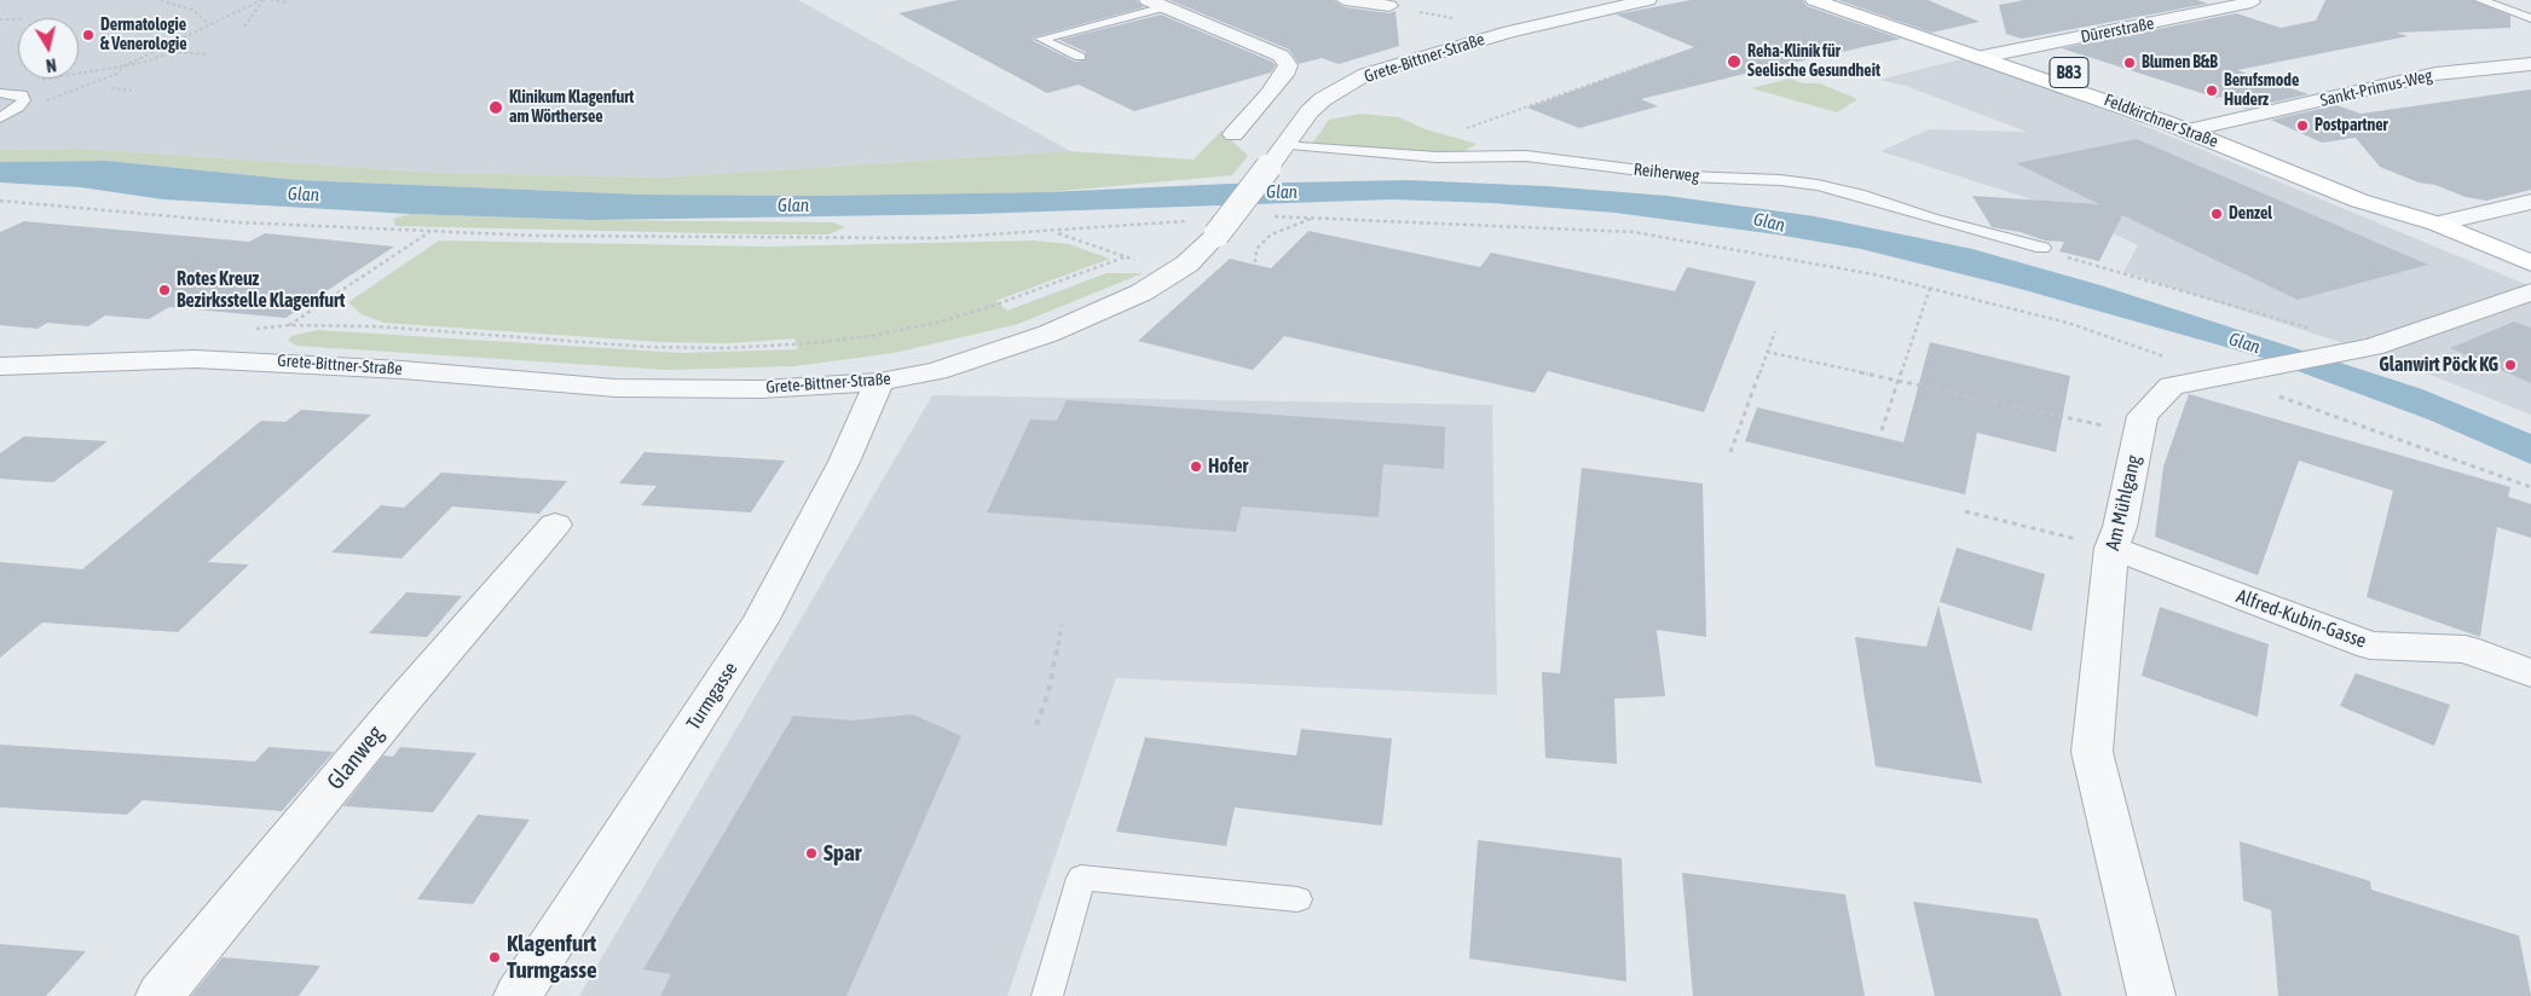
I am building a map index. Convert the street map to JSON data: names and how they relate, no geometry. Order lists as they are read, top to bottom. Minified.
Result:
{"streets":{"main road":["B83","Feldkirchner Straße"],"street":["Dürerstraße","Grete-Bittner-Straße","Sankt-Primus-Weg","Am Mühlgang","Alfred-Kubin-Gasse","Turmgasse","Glanweg"],"lane":["Reiherweg"]},"crossings":[["Dürerstraße","Feldkirchner Straße"],["Grete-Bittner-Straße","Reiherweg"],["Grete-Bittner-Straße","Turmgasse"],["Sankt-Primus-Weg","Feldkirchner Straße"],["Am Mühlgang","Alfred-Kubin-Gasse"]],"water":["Glan"],"places":["Dermatologie & Venerologie","Reha-Klinik für Seelische Gesundheit","Blumen B&B","Berufsmode Huderz","Klinikum Klagenfurt am Wörthersee","Postpartner","Denzel","Rotes Kreuz Bezirksstelle Klagenfurt","Glanwirt Pöck KG","Hofer","Spar","Klagenfurt Turmgasse"],"north":"bottom"}
